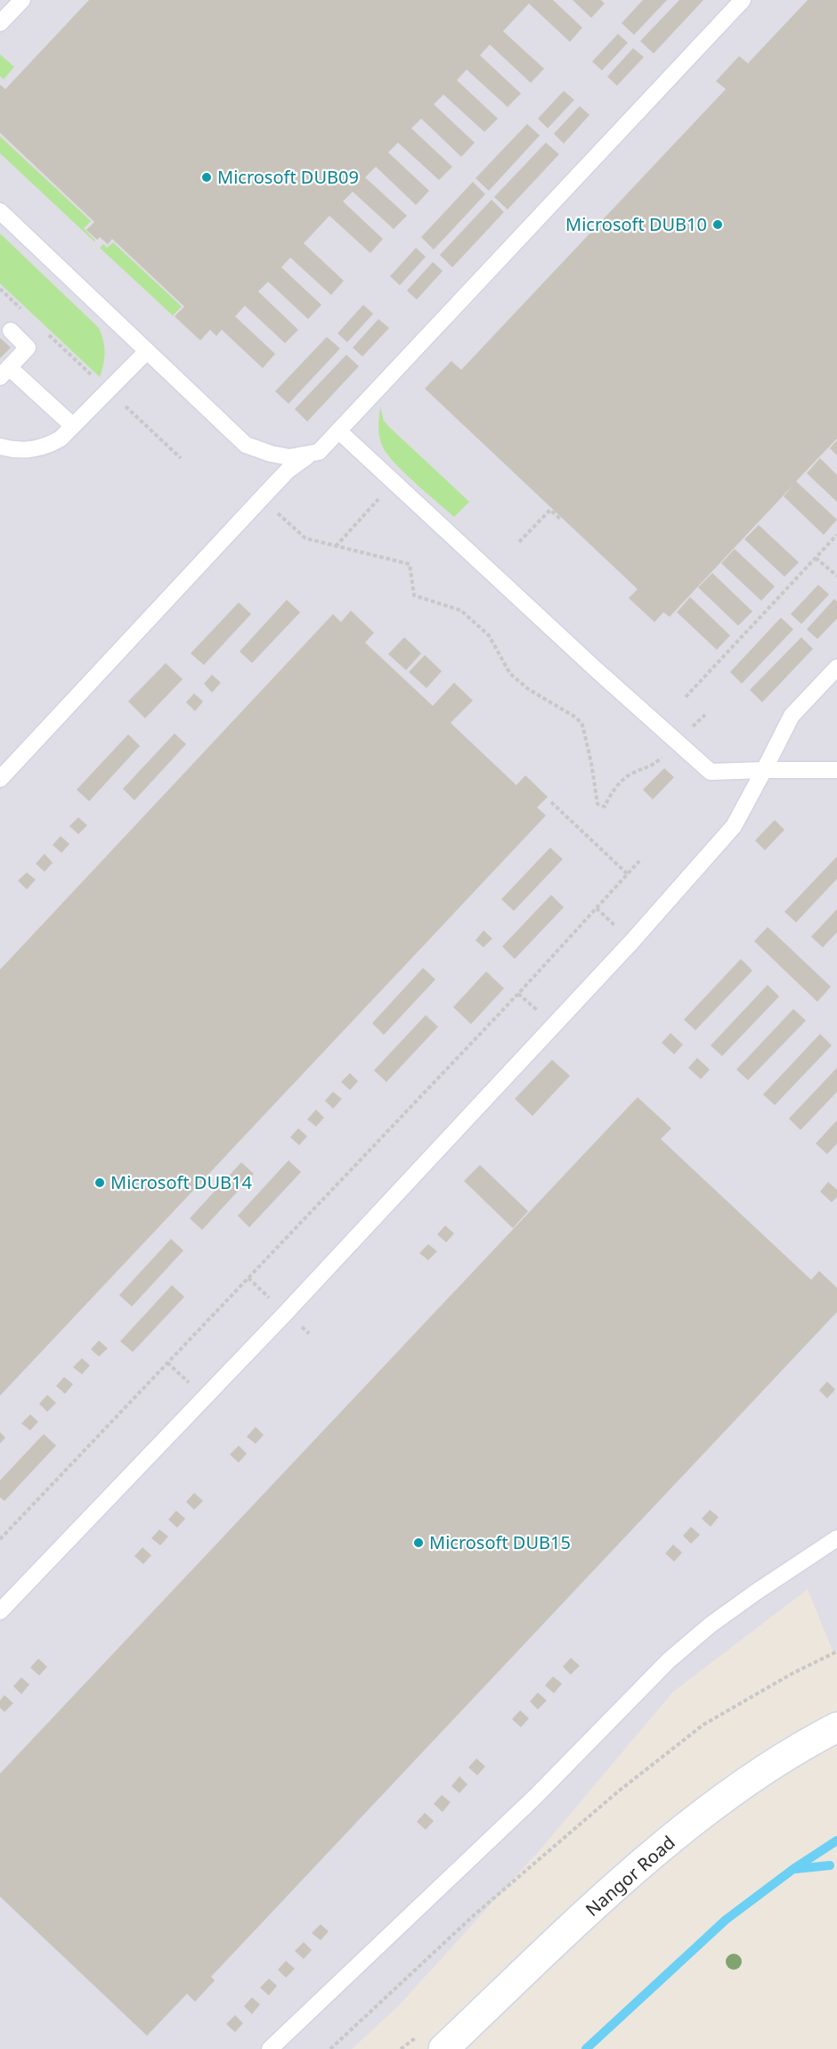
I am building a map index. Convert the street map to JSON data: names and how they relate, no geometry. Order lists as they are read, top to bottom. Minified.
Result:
{"streets":{"main road":["Nangor Road"]},"places":["Microsoft DUB09","Microsoft DUB10","Microsoft DUB14","Microsoft DUB15"]}
